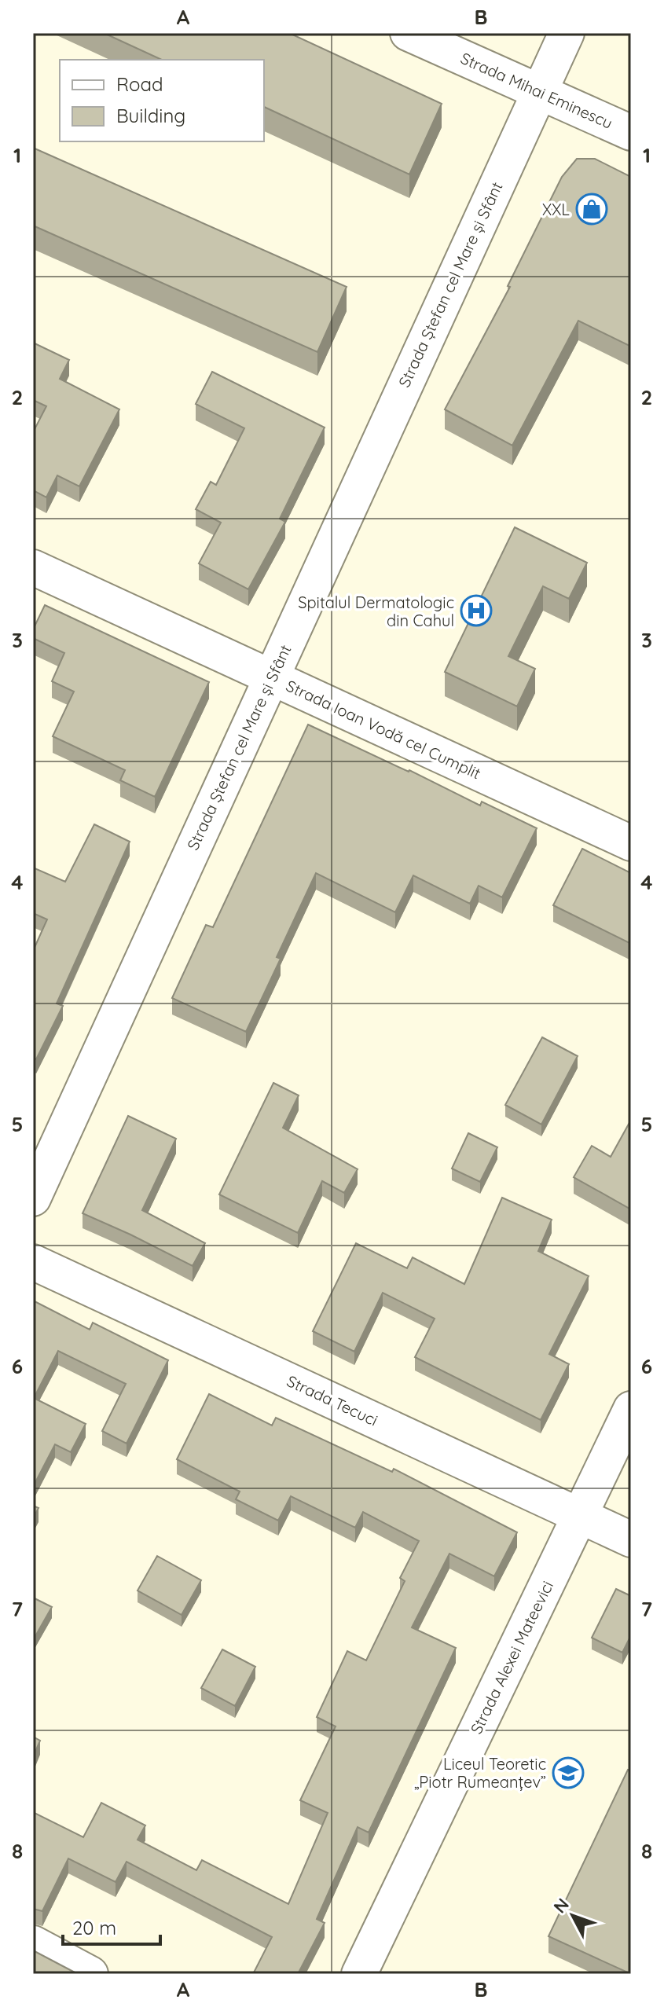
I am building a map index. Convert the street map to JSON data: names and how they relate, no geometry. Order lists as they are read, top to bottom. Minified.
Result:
{"streets":{"street":["Strada Mihai Eminescu","Strada Ștefan cel Mare și Sfânt","Strada Ioan Vodă cel Cumplit","Strada Tecuci","Strada Alexei Mateevici"]},"crossings":[["Strada Mihai Eminescu","Strada Ștefan cel Mare și Sfânt"],["Strada Ștefan cel Mare și Sfânt","Strada Ioan Vodă cel Cumplit"],["Strada Tecuci","Strada Alexei Mateevici"]],"places":{"shop":["XXL"],"hospital":["Spitalul Dermatologic din Cahul"],"school or university":["Liceul Teoretic „Piotr Rumeanțev”"]},"legend":["Road","Building"],"scale_bar":"20 m","north":"top left","grid":{"columns":["A","B"],"rows":["1","2","3","4","5","6","7","8"]}}
